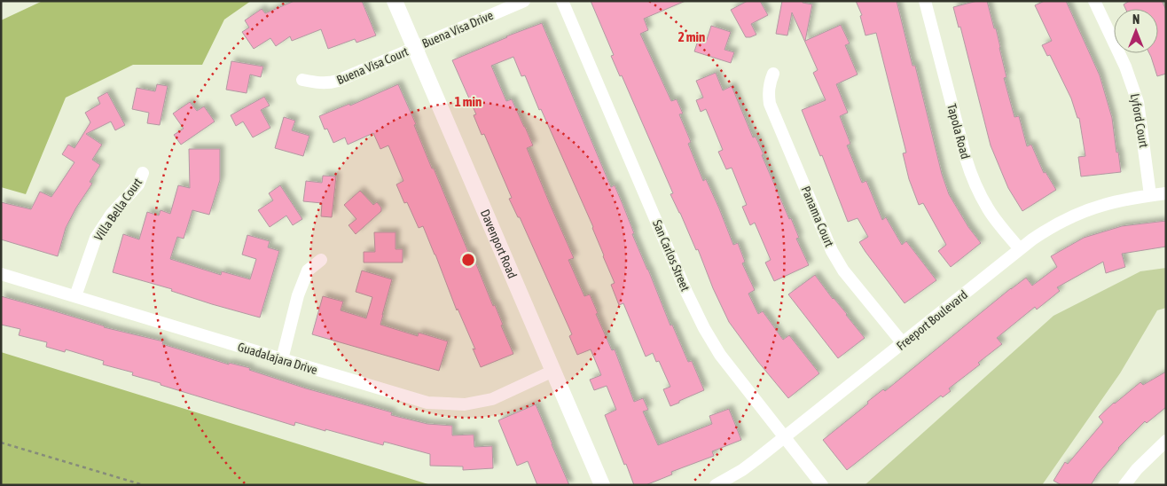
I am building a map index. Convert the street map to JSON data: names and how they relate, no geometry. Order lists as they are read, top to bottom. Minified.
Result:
{"streets":{"street":["Buena Visa Drive","Buena Visa Court","Lyford Court","Tapola Road","Villa Bella Court","Panama Court","Davenport Road","San Carlos Street","Freeport Boulevard","Guadalajara Drive"]},"crossings":[["Buena Visa Drive","Buena Visa Court"],["Buena Visa Drive","Davenport Road"],["Buena Visa Court","Davenport Road"],["Lyford Court","Freeport Boulevard"],["Tapola Road","Freeport Boulevard"],["Villa Bella Court","Guadalajara Drive"],["Panama Court","Freeport Boulevard"],["Davenport Road","Guadalajara Drive"],["San Carlos Street","Freeport Boulevard"]],"north":"top","rings":["2 min","1 min"]}
